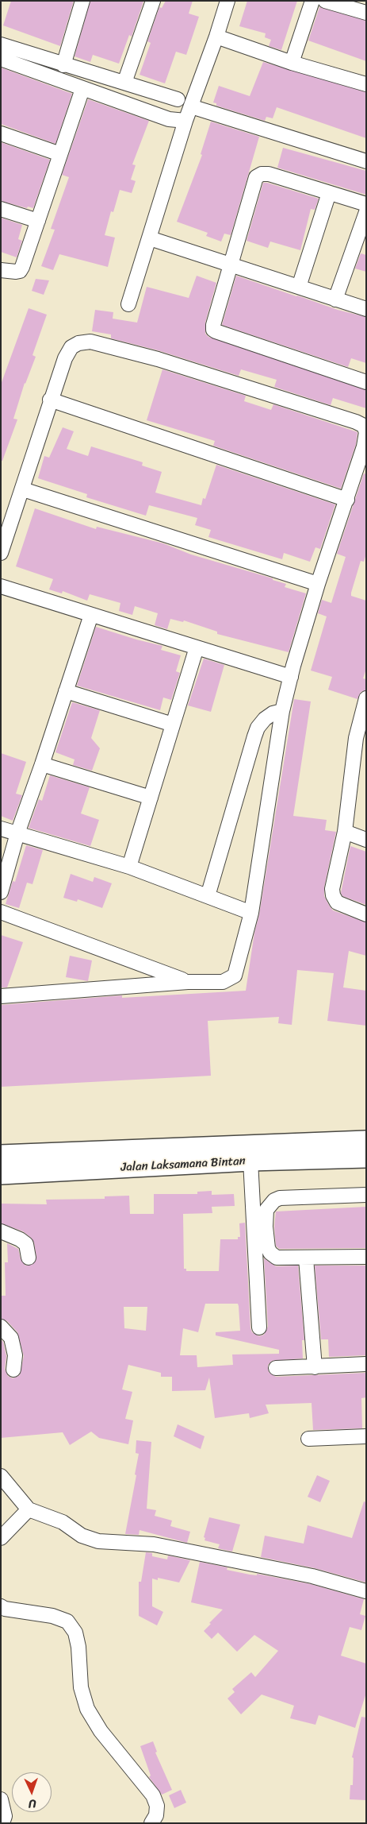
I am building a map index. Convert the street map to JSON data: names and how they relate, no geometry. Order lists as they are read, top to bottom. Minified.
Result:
{"streets":{"main road":["Jalan Laksamana Bintan"]},"north":"bottom"}
